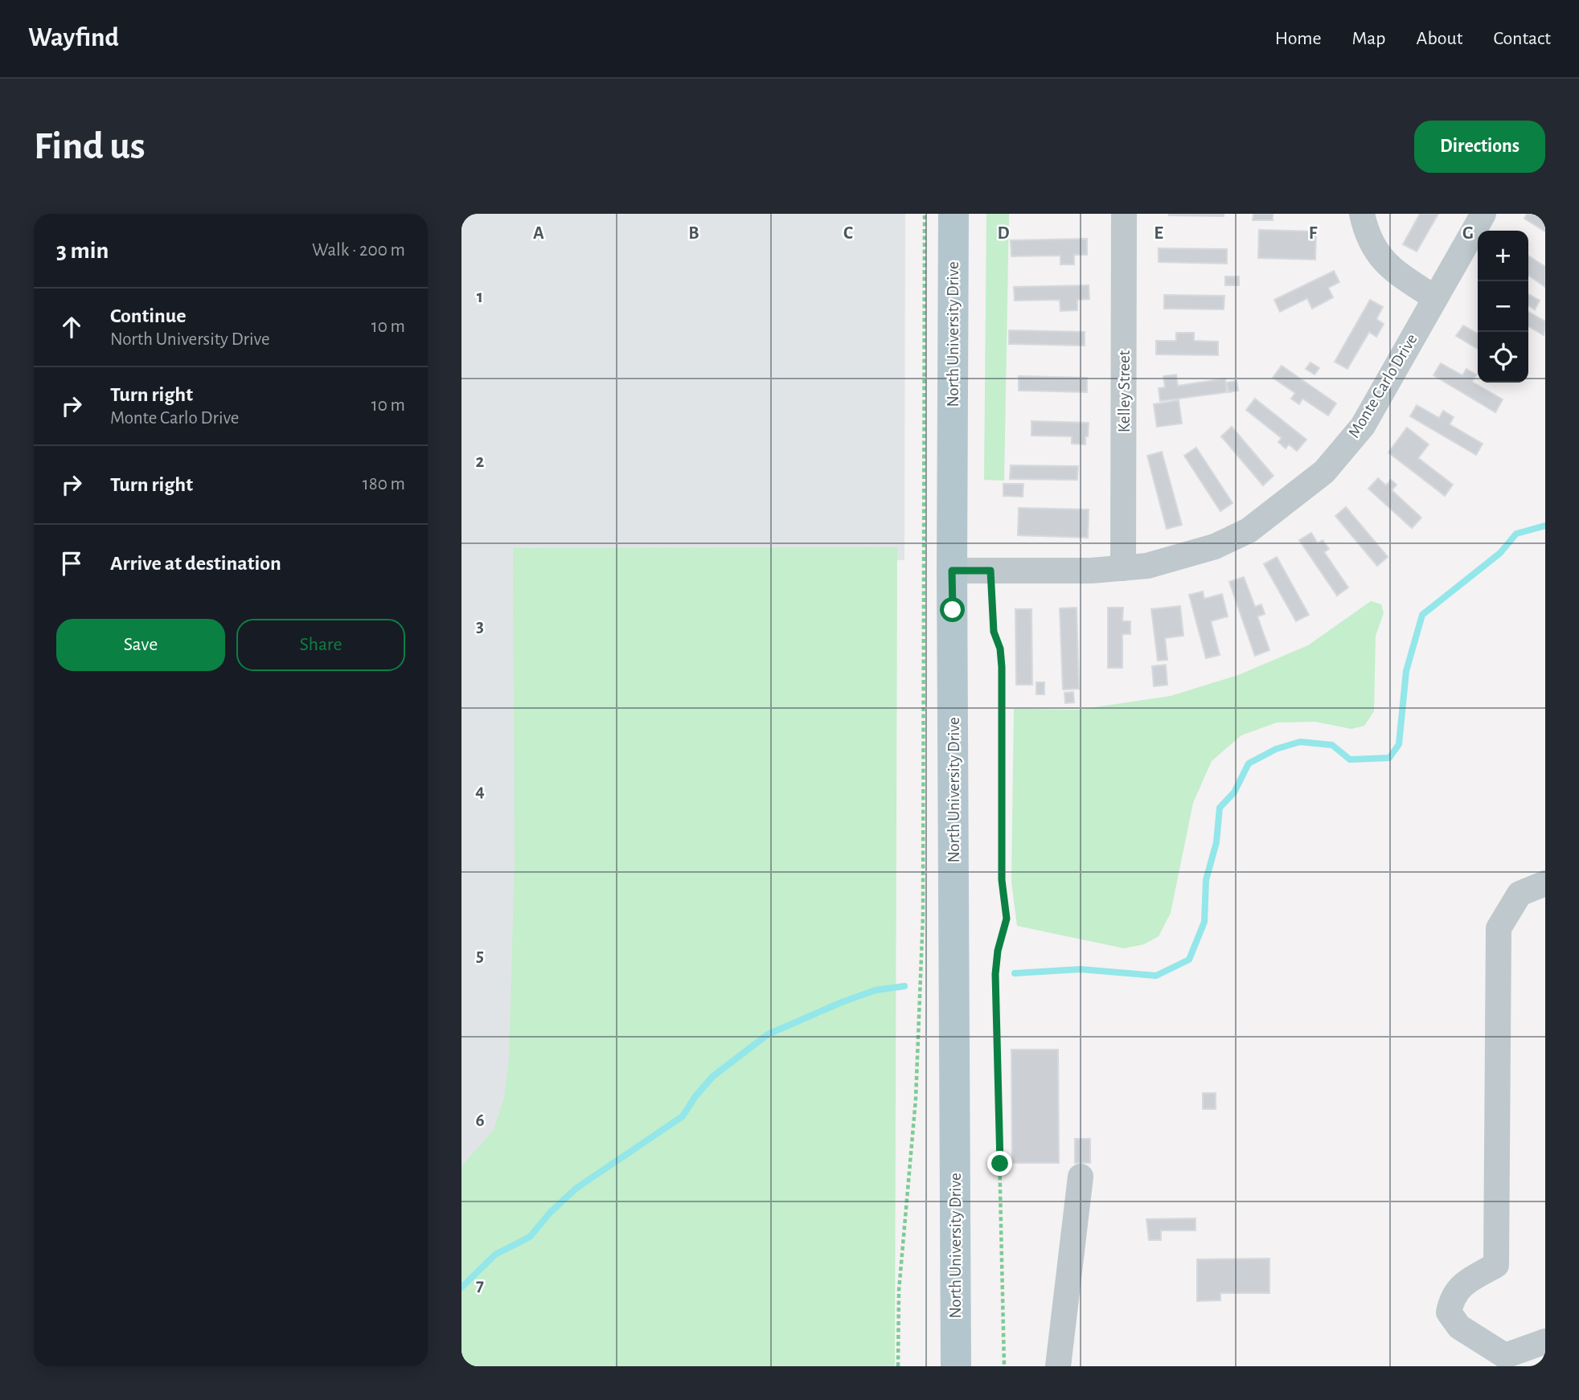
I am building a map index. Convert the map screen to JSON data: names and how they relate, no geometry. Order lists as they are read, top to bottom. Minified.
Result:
{"streets":{"main road":["North University Drive"],"street":["Monte Carlo Drive","Kelley Street"]},"crossings":[["North University Drive","Monte Carlo Drive"],["Monte Carlo Drive","Kelley Street"]],"page":{"header":"Wayfind","nav":["Home","Map","About","Contact"],"buttons":["Directions",["Save","Share"]],"title":"Find us","heading":["3 min","Walk · 200 m"],"map_buttons":["+","−"],"list":[["Continue","North University Drive","10 m"],["Turn right","Monte Carlo Drive","10 m"],["Turn right","180 m"],"Arrive at destination"]},"grid":{"columns":["A","B","C","D","E","F","G"],"rows":["1","2","3","4","5","6","7"]}}
